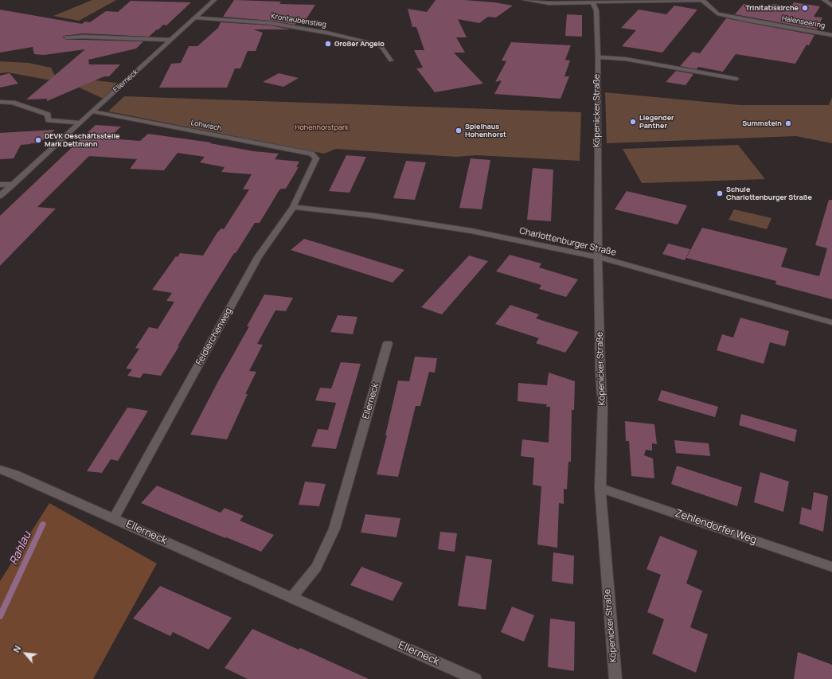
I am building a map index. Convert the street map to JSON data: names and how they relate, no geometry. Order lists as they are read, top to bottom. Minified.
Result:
{"streets":{"street":["Krontaubenstieg","Halenseering","Ellerneck","Köpenicker Straße","Lohwisch","Charlottenburger Straße","Feldlerchenweg","Zehlendorfer Weg"]},"crossings":[["Krontaubenstieg","Ellerneck"],["Ellerneck","Lohwisch"],["Ellerneck","Feldlerchenweg"],["Köpenicker Straße","Charlottenburger Straße"],["Köpenicker Straße","Zehlendorfer Weg"],["Lohwisch","Feldlerchenweg"],["Charlottenburger Straße","Feldlerchenweg"]],"water":["Rahlau"],"parks":["Hohenhorstpark"],"places":["Trinitatiskirche","Großer Angelo","Liegender Panther","Summstein","Spielhaus Hohenhorst","DEVK Geschäftsstelle Mark Dettmann","Schule Charlottenburger Straße"],"north":"top left"}
